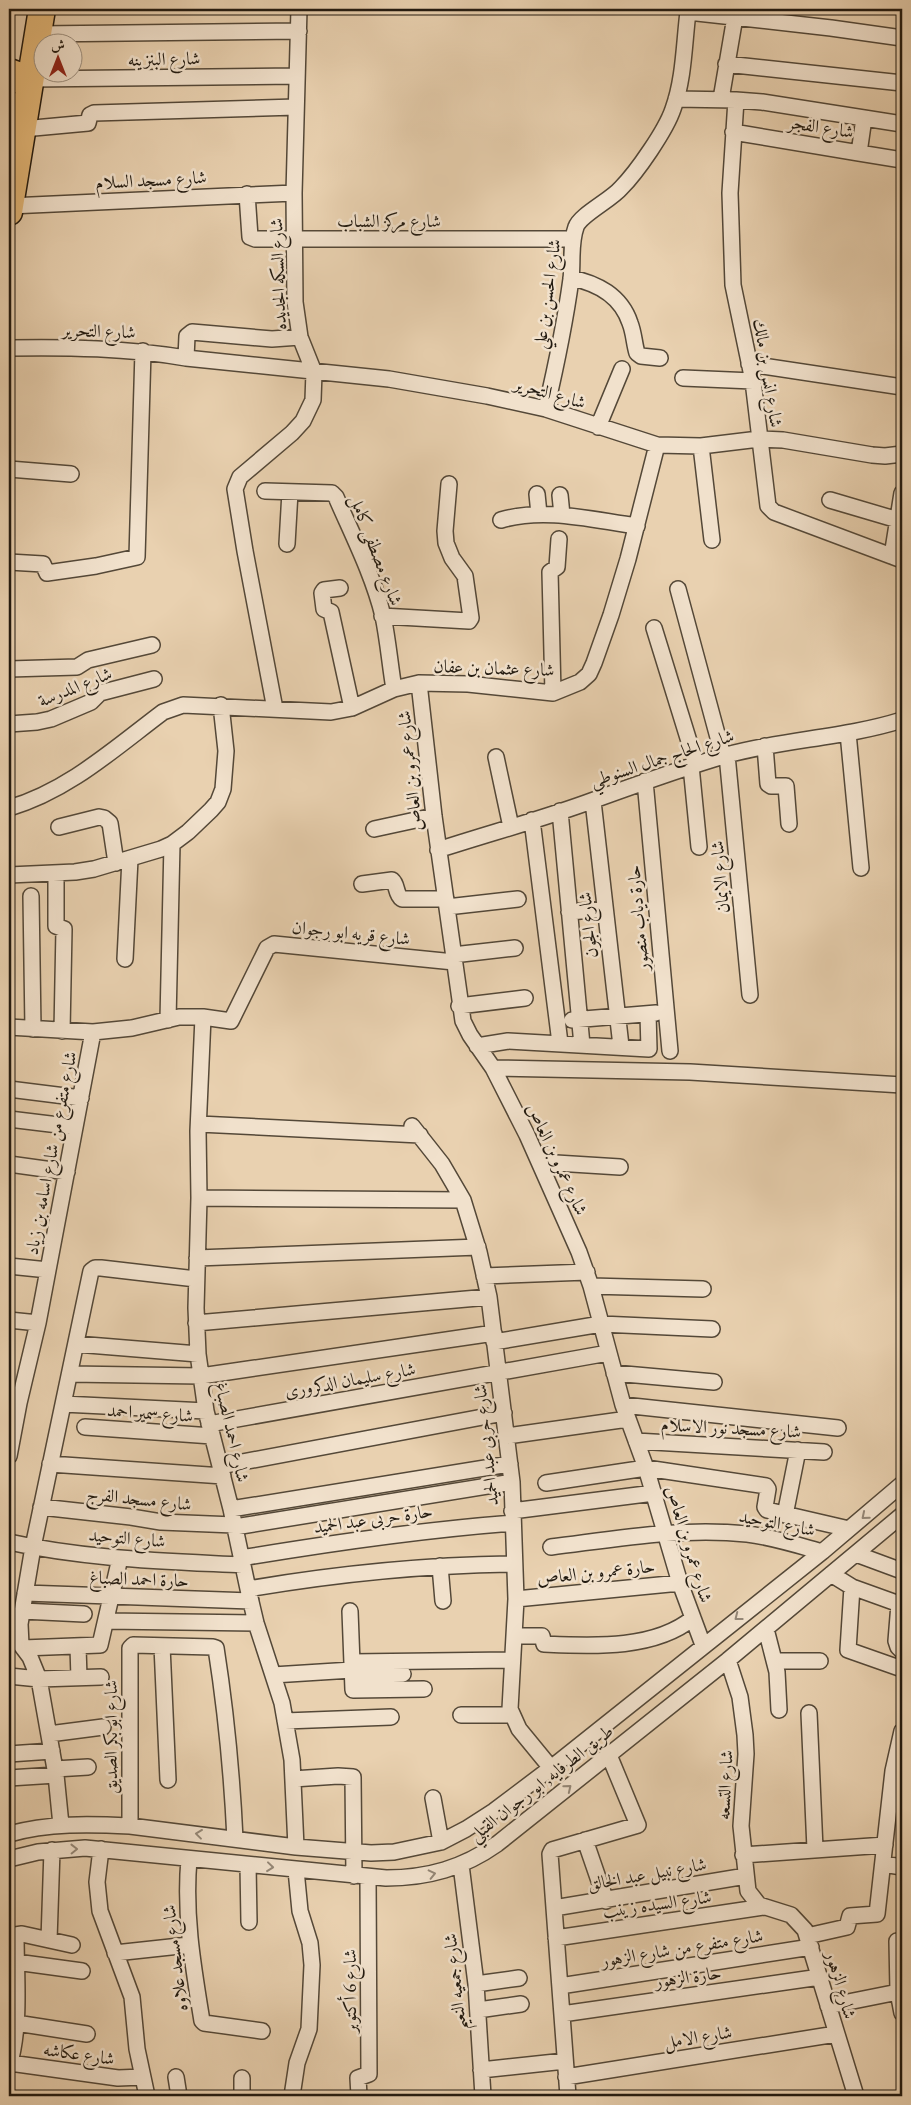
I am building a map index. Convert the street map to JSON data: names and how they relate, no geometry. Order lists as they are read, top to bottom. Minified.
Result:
{"streets":{"street":["شارع البنزينه","شارع الفجر","شارع مسجد السلام","شارع مركز الشباب","شارع السكه الجديده","شارع الحسن بن علي","شارع التحرير","شارع انس بن مالك","شارع مصطفى كامل","شارع عثمان بن عفان","شارع المدرسة","شارع الحاج جمال السنوطي","شارع عمرو بن العاص","شارع الايمان","حارة دياب منصور","شارع الجون","شارع قريه ابو رجوان","شارع متفرع من شارع اسامه بن زياد","شارع سليمان الدكرورى","شارع سمير احمد","شارع مسجد نور الاسلام","شارع احمد الصباغ","شارع حربى عبد الحميد","شارع مسجد الفرج","حارة حربى عبد الحميد","شارع التوحيد","حارة عمرو بن العاص","حارة احمد الصباغ","شارع ابو بكر الصديق","طريق الطرفايه, ابو رجوان القبلي","شارع التسعه","شارع نبيل عبد الخالق","شارع السيده زينب","شارع متفرع من شارع الزهور","شارع مسجد علاوه","حارة الزهور","شارع جمعيه النعيم","شارع الزهور","شارع 6 أكتوبر","شارع الامل","شارع عكاشه"]},"crossings":[["شارع البنزينه","شارع السكه الجديده"],["شارع الفجر","شارع انس بن مالك"],["شارع مسجد السلام","شارع مركز الشباب"],["شارع مسجد السلام","شارع السكه الجديده"],["شارع مركز الشباب","شارع السكه الجديده"],["شارع مركز الشباب","شارع الحسن بن علي"],["شارع السكه الجديده","شارع التحرير"],["شارع السكه الجديده","شارع عثمان بن عفان"],["شارع الحسن بن علي","شارع التحرير"],["شارع الحسن بن علي","شارع انس بن مالك"],["شارع التحرير","شارع انس بن مالك"],["شارع التحرير","شارع عثمان بن عفان"],["شارع مصطفى كامل","شارع عثمان بن عفان"],["شارع عثمان بن عفان","شارع عمرو بن العاص"],["شارع الحاج جمال السنوطي","شارع عمرو بن العاص"],["شارع الحاج جمال السنوطي","شارع الايمان"],["شارع الحاج جمال السنوطي","حارة دياب منصور"],["شارع الحاج جمال السنوطي","شارع الجون"],["شارع عمرو بن العاص","شارع قريه ابو رجوان"],["شارع عمرو بن العاص","شارع سليمان الدكرورى"],["شارع عمرو بن العاص","شارع مسجد نور الاسلام"],["شارع عمرو بن العاص","حارة حربى عبد الحميد"],["شارع عمرو بن العاص","شارع التوحيد"],["شارع عمرو بن العاص","حارة عمرو بن العاص"],["شارع عمرو بن العاص","طريق الطرفايه, ابو رجوان القبلي"],["شارع قريه ابو رجوان","شارع احمد الصباغ"],["شارع سليمان الدكرورى","شارع سمير احمد"],["شارع سليمان الدكرورى","شارع احمد الصباغ"],["شارع سليمان الدكرورى","شارع حربى عبد الحميد"],["شارع سمير احمد","شارع احمد الصباغ"],["شارع احمد الصباغ","شارع حربى عبد الحميد"],["شارع احمد الصباغ","شارع مسجد الفرج"],["شارع احمد الصباغ","حارة حربى عبد الحميد"],["شارع احمد الصباغ","شارع التوحيد"],["شارع احمد الصباغ","حارة احمد الصباغ"],["شارع احمد الصباغ","طريق الطرفايه, ابو رجوان القبلي"],["شارع حربى عبد الحميد","حارة حربى عبد الحميد"],["شارع حربى عبد الحميد","حارة عمرو بن العاص"],["شارع حربى عبد الحميد","حارة احمد الصباغ"],["حارة حربى عبد الحميد","شارع التوحيد"],["شارع التوحيد","طريق الطرفايه, ابو رجوان القبلي"],["شارع ابو بكر الصديق","طريق الطرفايه, ابو رجوان القبلي"],["طريق الطرفايه, ابو رجوان القبلي","شارع التسعه"],["طريق الطرفايه, ابو رجوان القبلي","شارع مسجد علاوه"],["طريق الطرفايه, ابو رجوان القبلي","شارع جمعيه النعيم"],["طريق الطرفايه, ابو رجوان القبلي","شارع 6 أكتوبر"],["شارع التسعه","شارع نبيل عبد الخالق"],["شارع التسعه","شارع السيده زينب"],["شارع التسعه","شارع الزهور"],["شارع السيده زينب","شارع الزهور"],["شارع متفرع من شارع الزهور","شارع الزهور"],["حارة الزهور","شارع الزهور"],["شارع جمعيه النعيم","شارع الامل"],["شارع الزهور","شارع الامل"]],"north":"top"}
